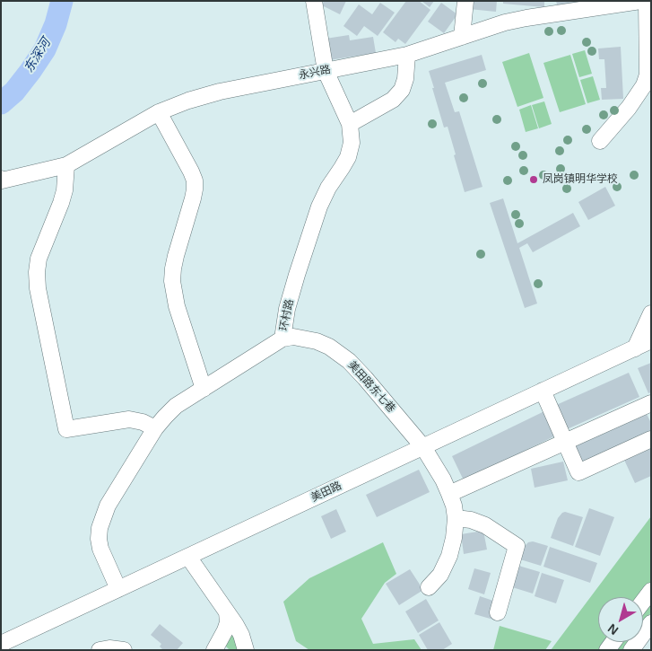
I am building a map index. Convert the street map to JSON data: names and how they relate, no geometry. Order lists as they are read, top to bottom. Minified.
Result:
{"streets":{"street":["永兴路","环村路","美田路东七巷","美田路"]},"crossings":[["永兴路","环村路"],["环村路","美田路东七巷"],["环村路","美田路"],["美田路东七巷","美田路"]],"water":["东深河"],"places":["凤岗镇明华学校"],"north":"bottom left"}
